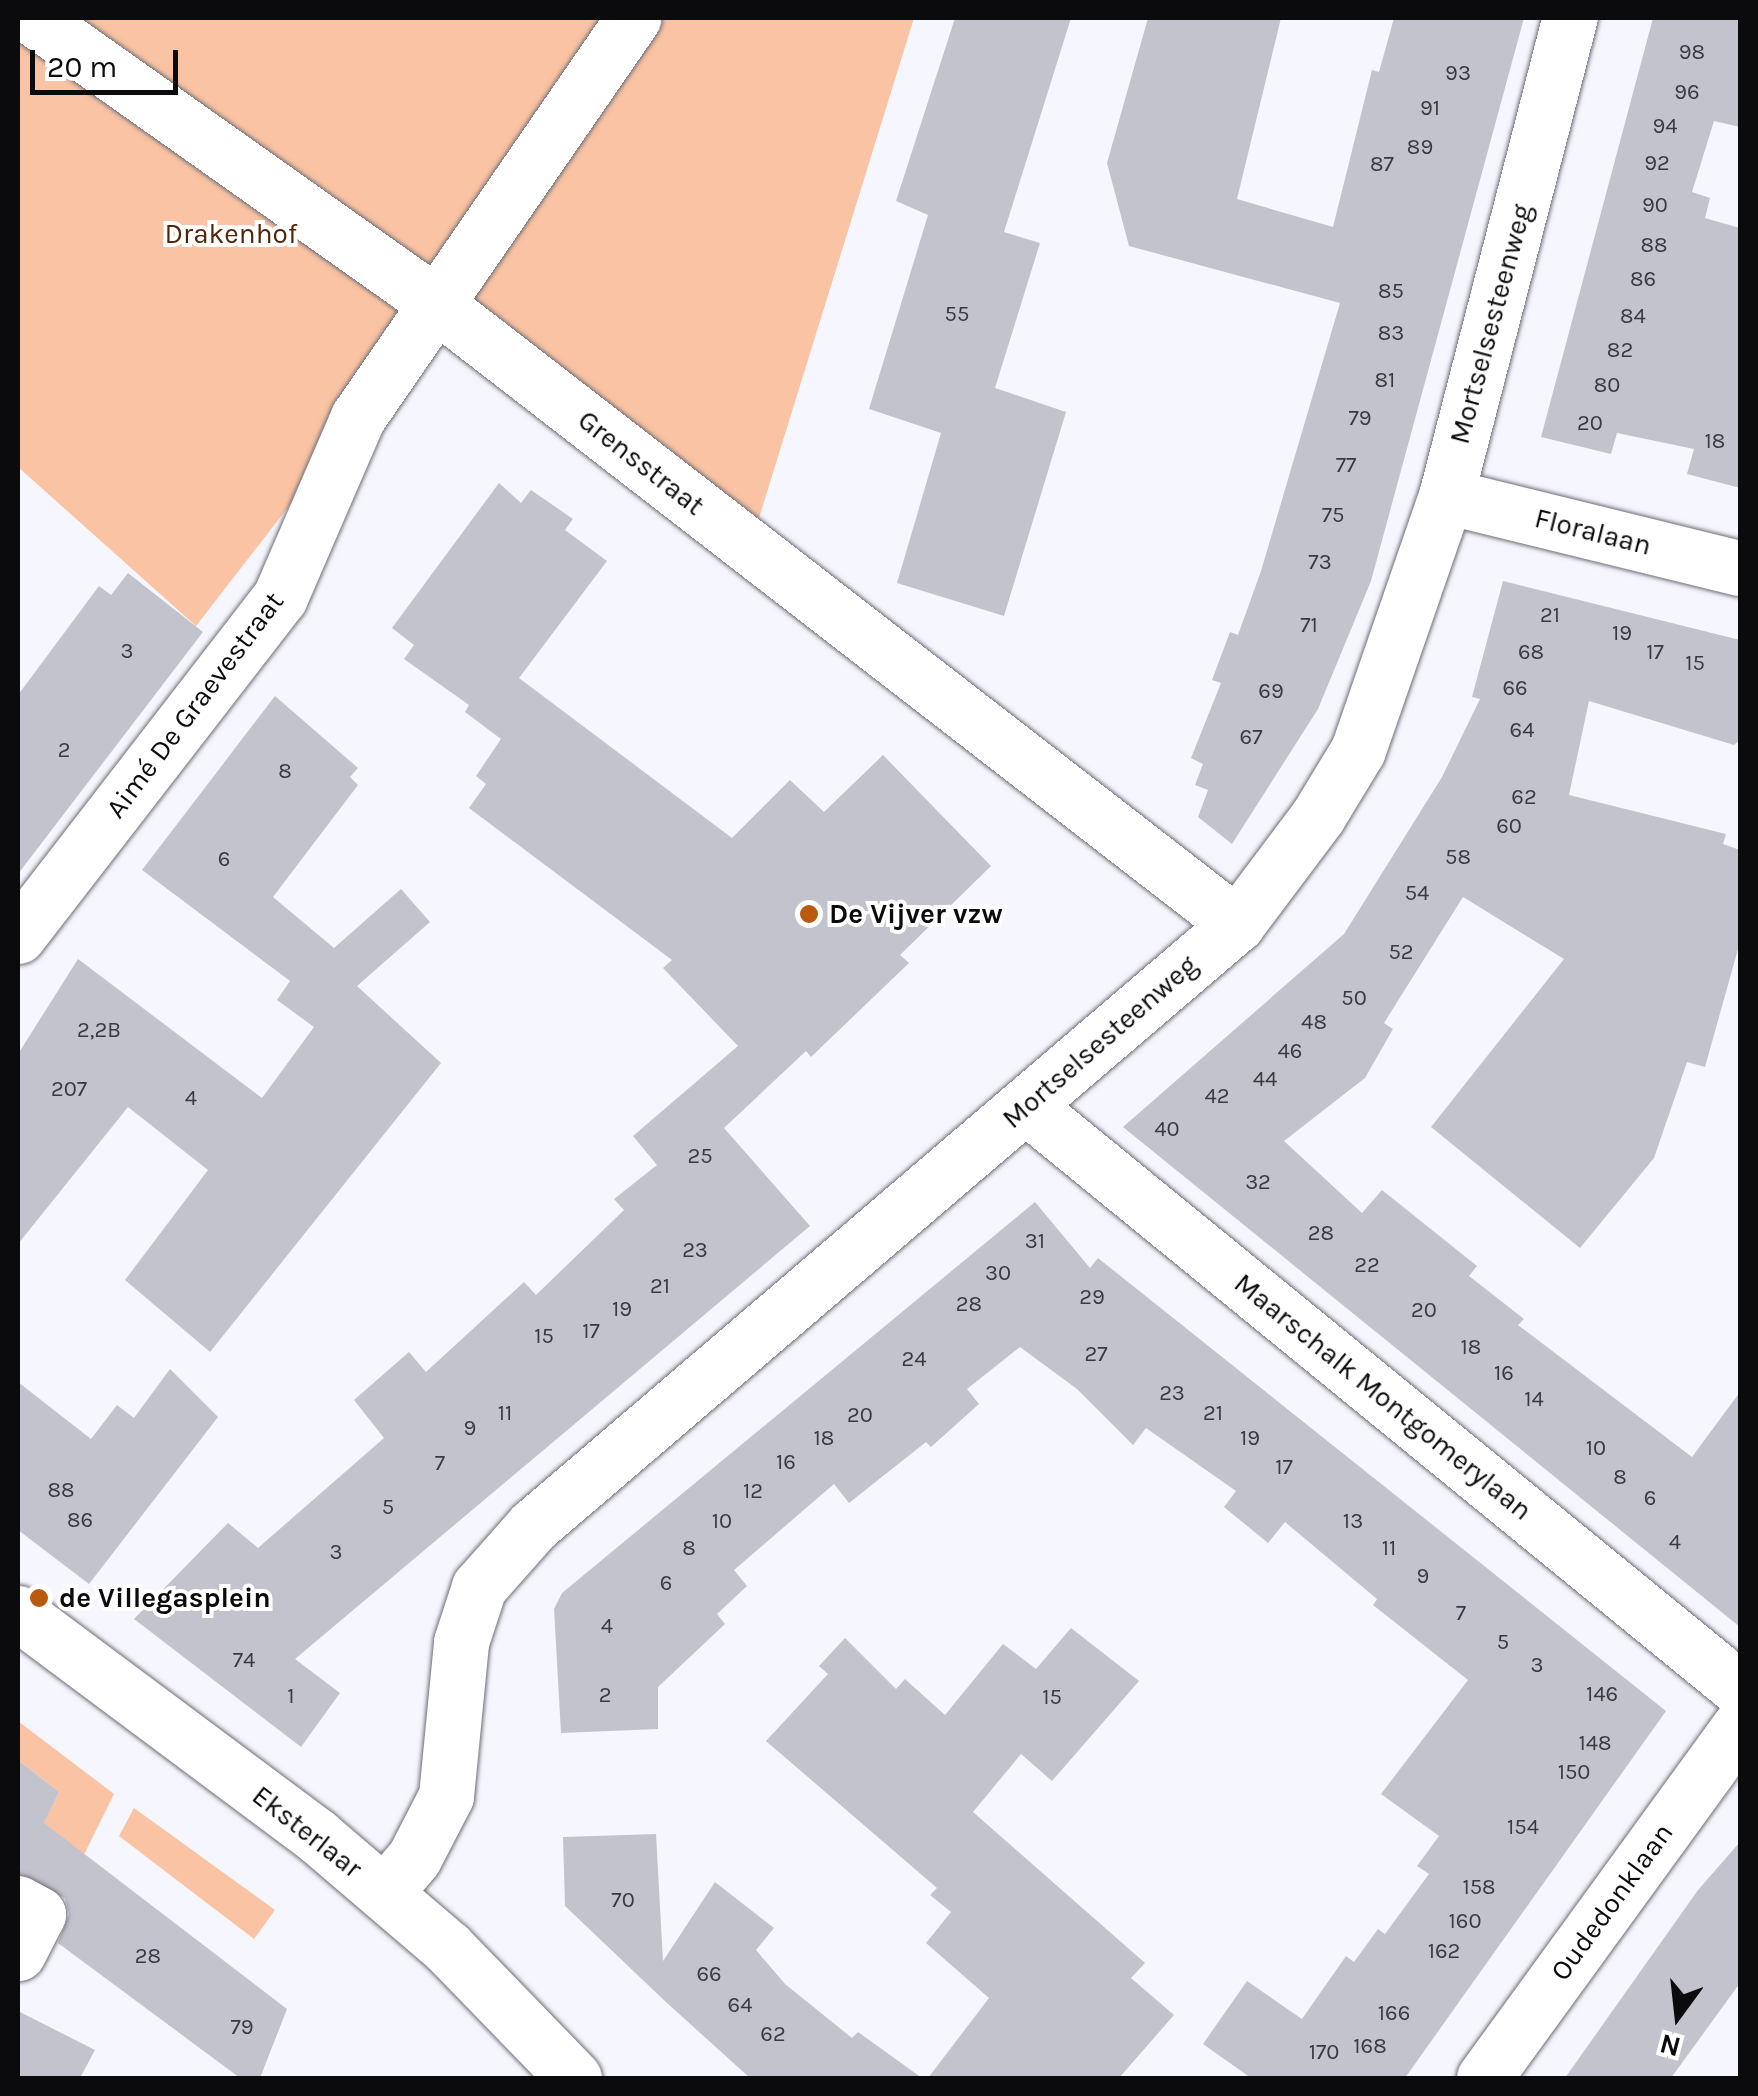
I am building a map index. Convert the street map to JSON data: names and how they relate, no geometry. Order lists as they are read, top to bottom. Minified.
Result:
{"streets":{"street":["Mortselsesteenweg","Grensstraat","Floralaan","Aimé De Graevestraat","Maarschalk Montgomerylaan","Eksterlaar","Oudedonklaan"]},"crossings":[["Mortselsesteenweg","Grensstraat"],["Mortselsesteenweg","Floralaan"],["Mortselsesteenweg","Maarschalk Montgomerylaan"],["Mortselsesteenweg","Eksterlaar"],["Grensstraat","Aimé De Graevestraat"]],"parks":["Drakenhof"],"places":["De Vijver vzw","de Villegasplein"],"house_numbers":["98","93","96","91","94","89","92","87","90","88","86","85","55","84","83","82","81","80","79","20","18","77","75","73","21","71","19","3","68","17","15","66","69","64","67","2","8","62","60","58","6","54","52","50","48","2,2B","46","44","207","42","4","40","25","32","28","31","23","22","30","21","29","28","19","20","17","15","18","27","24","16","23","14","11","21","20","9","18","19","10","16","7","17","8","88","12","6","5","86","10","13","4","8","11","3","9","6","7","4","5","74","3","146","2","1","15","148","150","154","158","70","160","162","28","66","64","166","79","62","168","170"],"scale_bar":"20 m","north":"bottom"}
